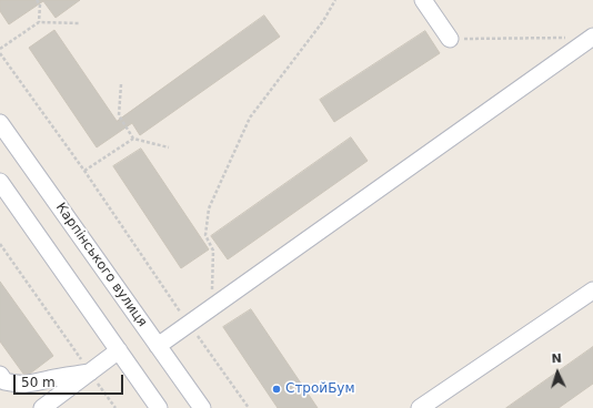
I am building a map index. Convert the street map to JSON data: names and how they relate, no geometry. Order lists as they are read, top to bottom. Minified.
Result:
{"streets":{"street":["Карпінського вулиця"]},"places":["СтройБум"],"scale_bar":"50 m","north":"top"}
